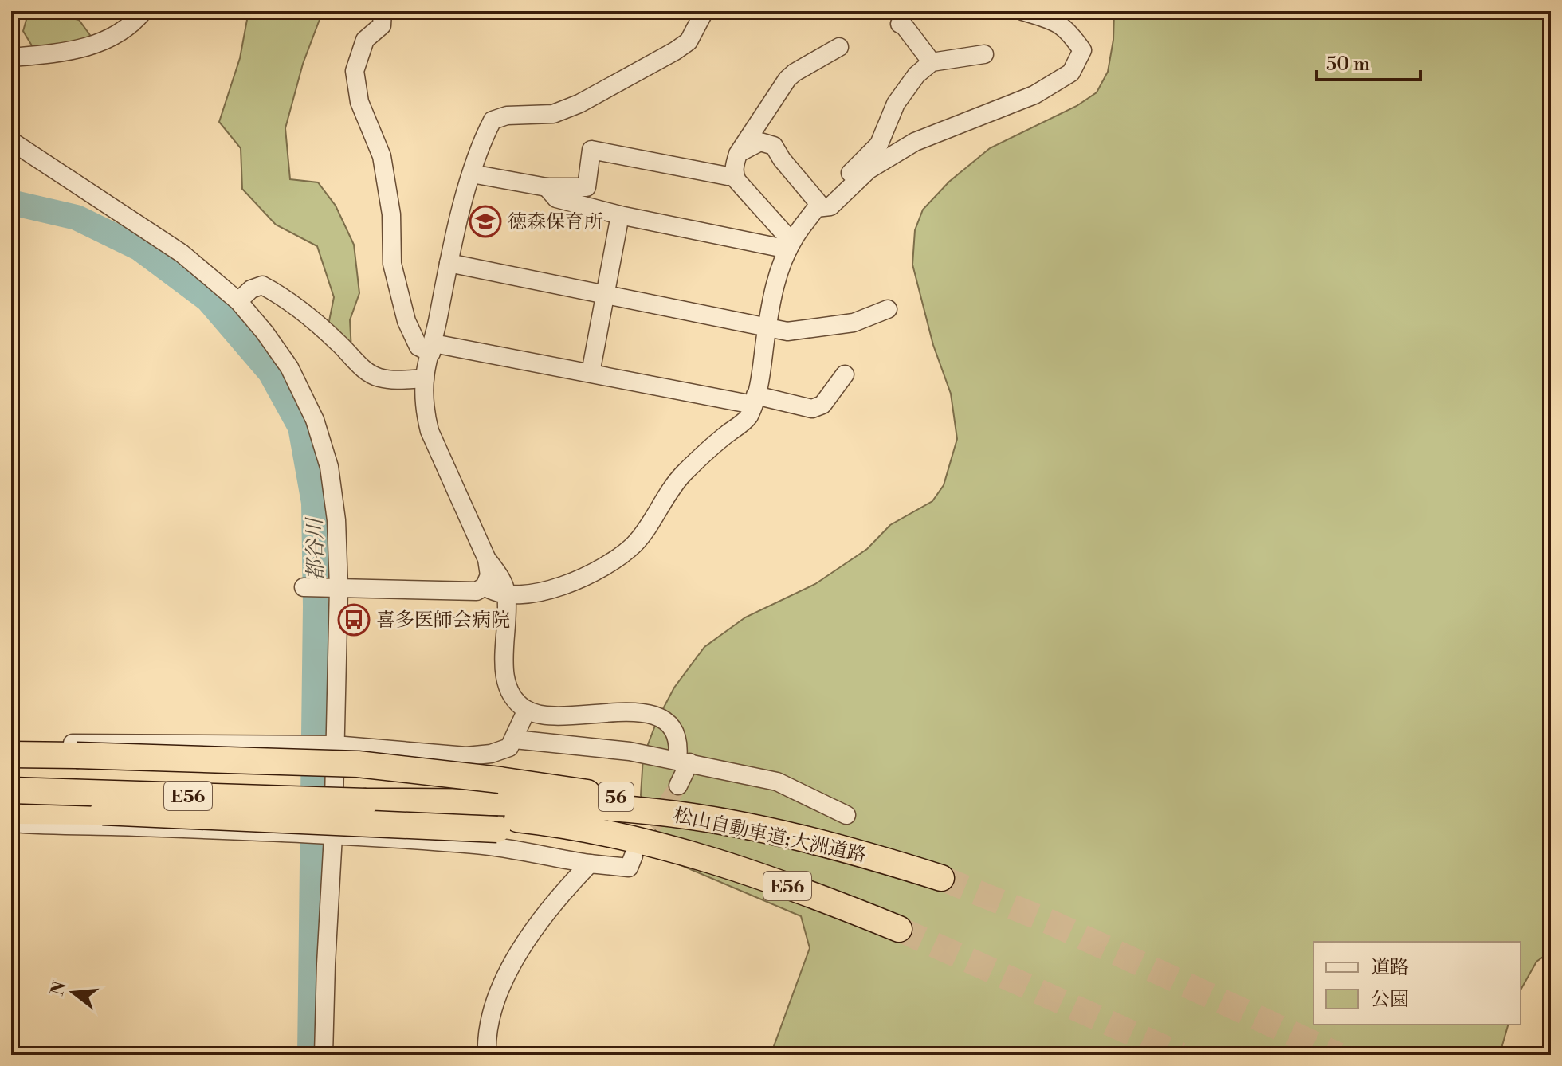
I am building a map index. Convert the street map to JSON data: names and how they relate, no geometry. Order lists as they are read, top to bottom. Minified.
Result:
{"streets":{"highway":["E56","56","松山自動車道;大洲道路"]},"crossings":[["E56","56"],["E56","松山自動車道;大洲道路"],["56","松山自動車道;大洲道路"]],"water":["都谷川"],"places":{"school or university":["徳森保育所"],"bus stop":["喜多医師会病院"]},"legend":["道路","公園"],"scale_bar":"50 m","north":"left"}
